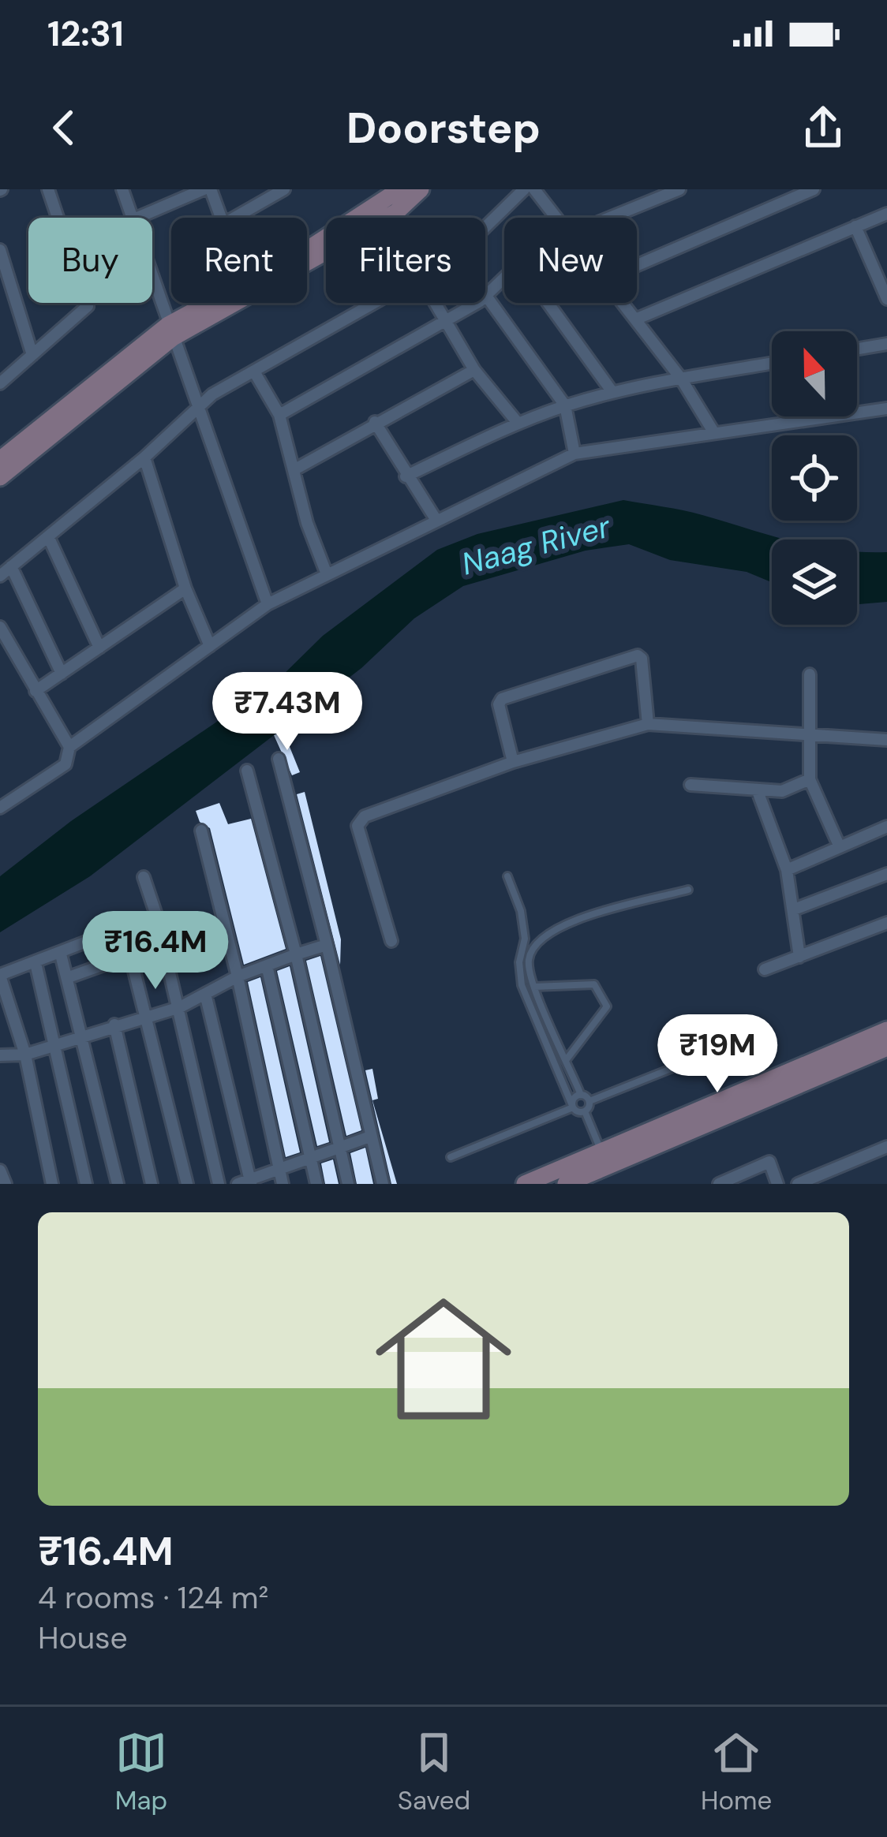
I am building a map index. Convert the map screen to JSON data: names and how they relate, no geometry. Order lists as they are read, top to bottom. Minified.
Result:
{"water":["Naag River"],"north":"top","page":{"status":"12:31","header":"Doorstep","chip":["Buy","Rent","Filters","New"],"price":["₹7.43M","₹16.4M","₹19M"],"list":[{"name":"₹16.4M","note":"4 rooms · 124 m² · House"}],"tabs":["Map","Saved","Home"]}}
